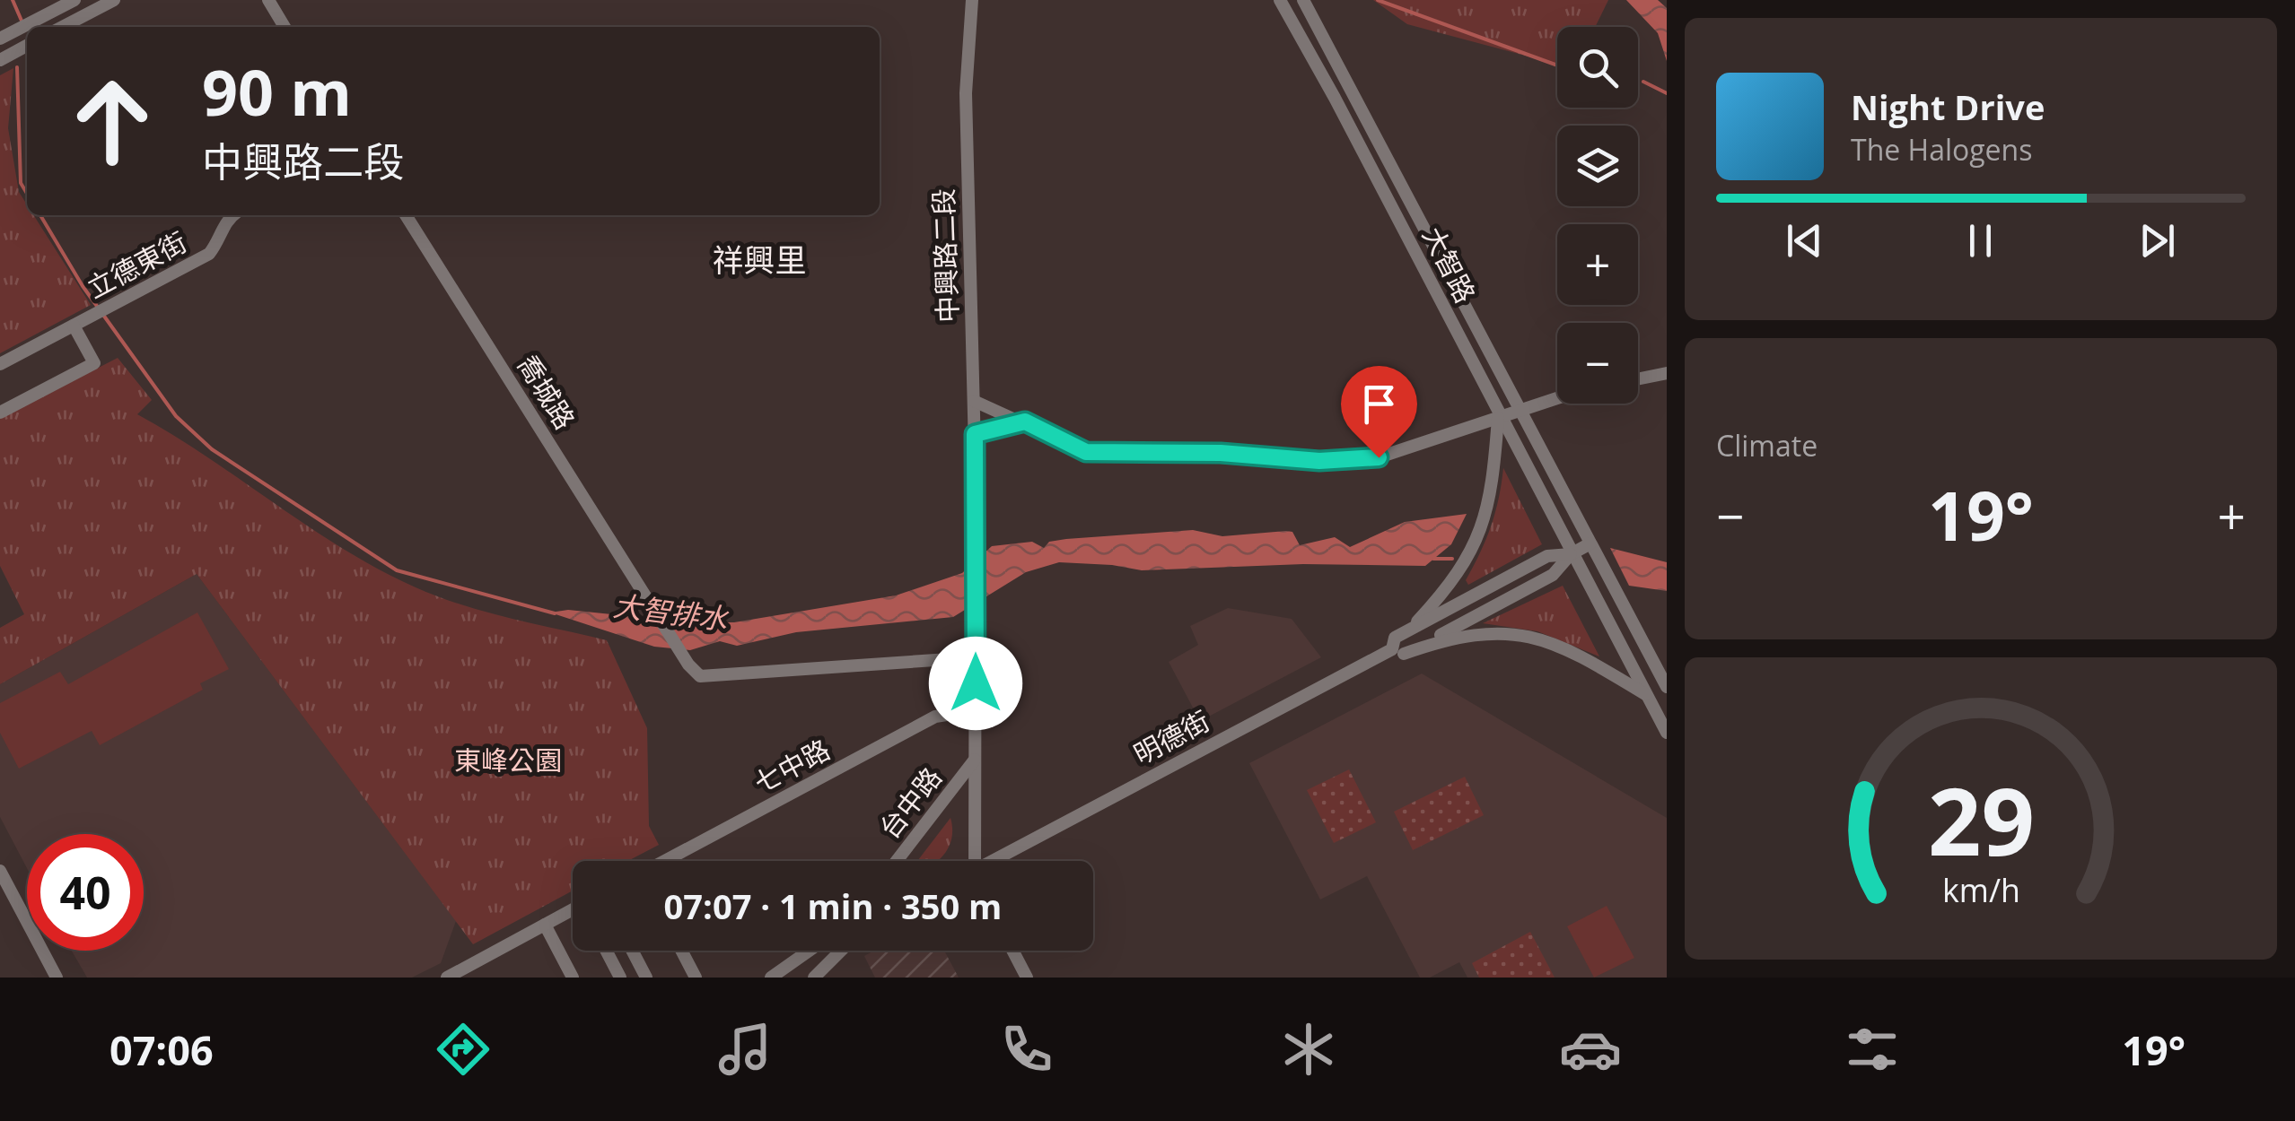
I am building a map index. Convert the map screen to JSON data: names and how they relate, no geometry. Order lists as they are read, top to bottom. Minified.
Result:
{"streets":{"street":["中興路二段","立德東街","大智路","喬城路","明德街","七中路","台中路"]},"crossings":[["中興路二段","喬城路"],["中興路二段","台中路"],["大智路","明德街"],["喬城路","台中路"],["七中路","台中路"]],"districts":["祥興里"],"water":["大智排水"],"parks":["東峰公園"],"page":{"map_buttons":["+","−"],"turn":["90 m","中興路二段"],"song":["Night Drive","The Halogens"],"tile":"Climate","heat":["−","19°","+"],"limit":"40","trip":"07:07 · 1 min · 350 m","tabs":["07:06","19°"],"gauge":["29","km/h"]}}
